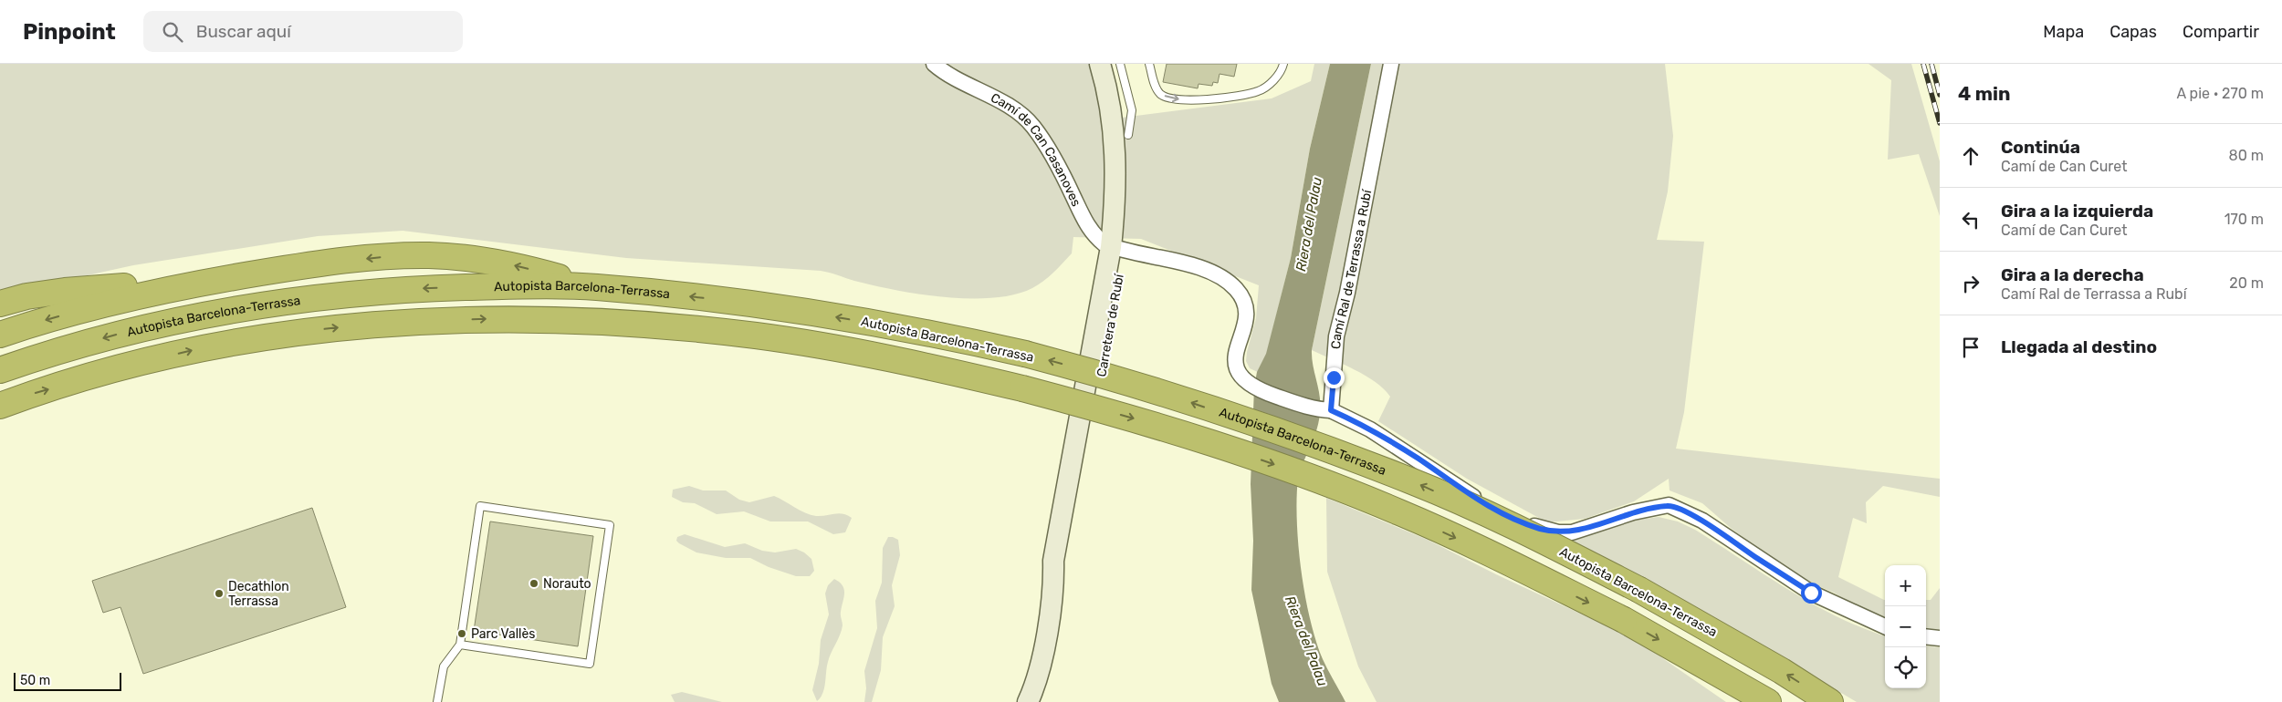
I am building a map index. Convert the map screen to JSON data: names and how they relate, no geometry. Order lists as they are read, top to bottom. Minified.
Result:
{"streets":{"highway":["Autopista Barcelona-Terrassa"],"main road":["Carretera de Rubí"],"street":["Camí de Can Casanoves","Camí Ral de Terrassa a Rubí"]},"crossings":[["Camí de Can Casanoves","Carretera de Rubí"]],"water":["Riera del Palau"],"places":["Norauto","Decathlon Terrassa","Parc Vallès"],"scale_bar":"50 m","page":{"header":"Pinpoint","search":"Buscar aquí","nav":["Mapa","Capas","Compartir"],"heading":["4 min","A pie · 270 m"],"list":[["Continúa","Camí de Can Curet","80 m"],["Gira a la izquierda","Camí de Can Curet","170 m"],["Gira a la derecha","Camí Ral de Terrassa a Rubí","20 m"],"Llegada al destino"],"map_buttons":["+","−"],"scale":"50 m"}}
